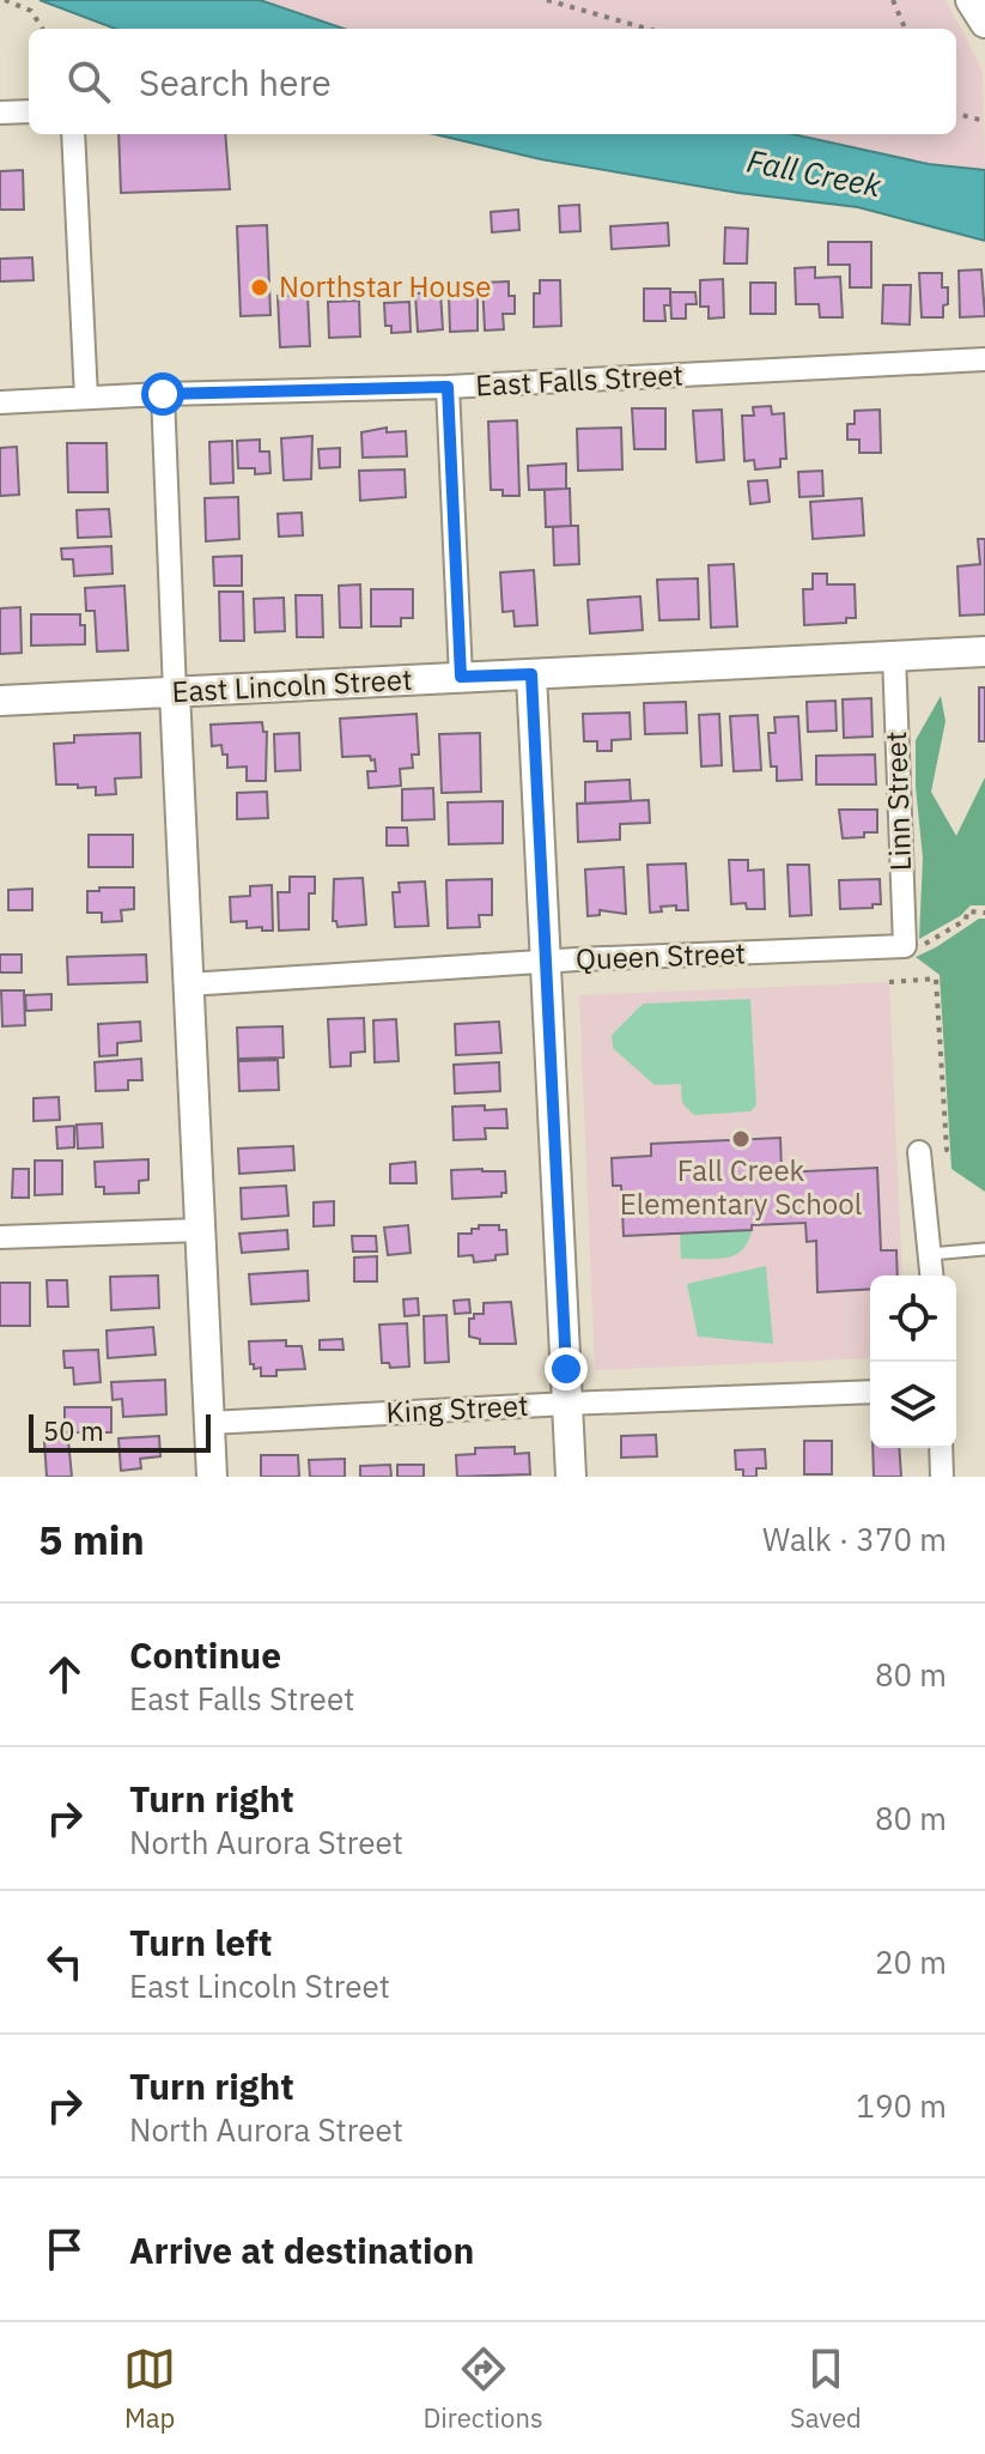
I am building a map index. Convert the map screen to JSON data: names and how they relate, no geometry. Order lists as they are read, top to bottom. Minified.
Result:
{"streets":{"street":["East Falls Street","East Lincoln Street","Linn Street","Queen Street","King Street"]},"crossings":[["East Lincoln Street","Linn Street"],["Linn Street","Queen Street"]],"water":["Fall Creek"],"places":["Northstar House","Fall Creek Elementary School"],"scale_bar":"50 m","page":{"search":"Search here","scale":"50 m","heading":["5 min","Walk · 370 m"],"list":[["Continue","East Falls Street","80 m"],["Turn right","North Aurora Street","80 m"],["Turn left","East Lincoln Street","20 m"],["Turn right","North Aurora Street","190 m"],"Arrive at destination"],"nav":["Map","Directions","Saved"]}}
